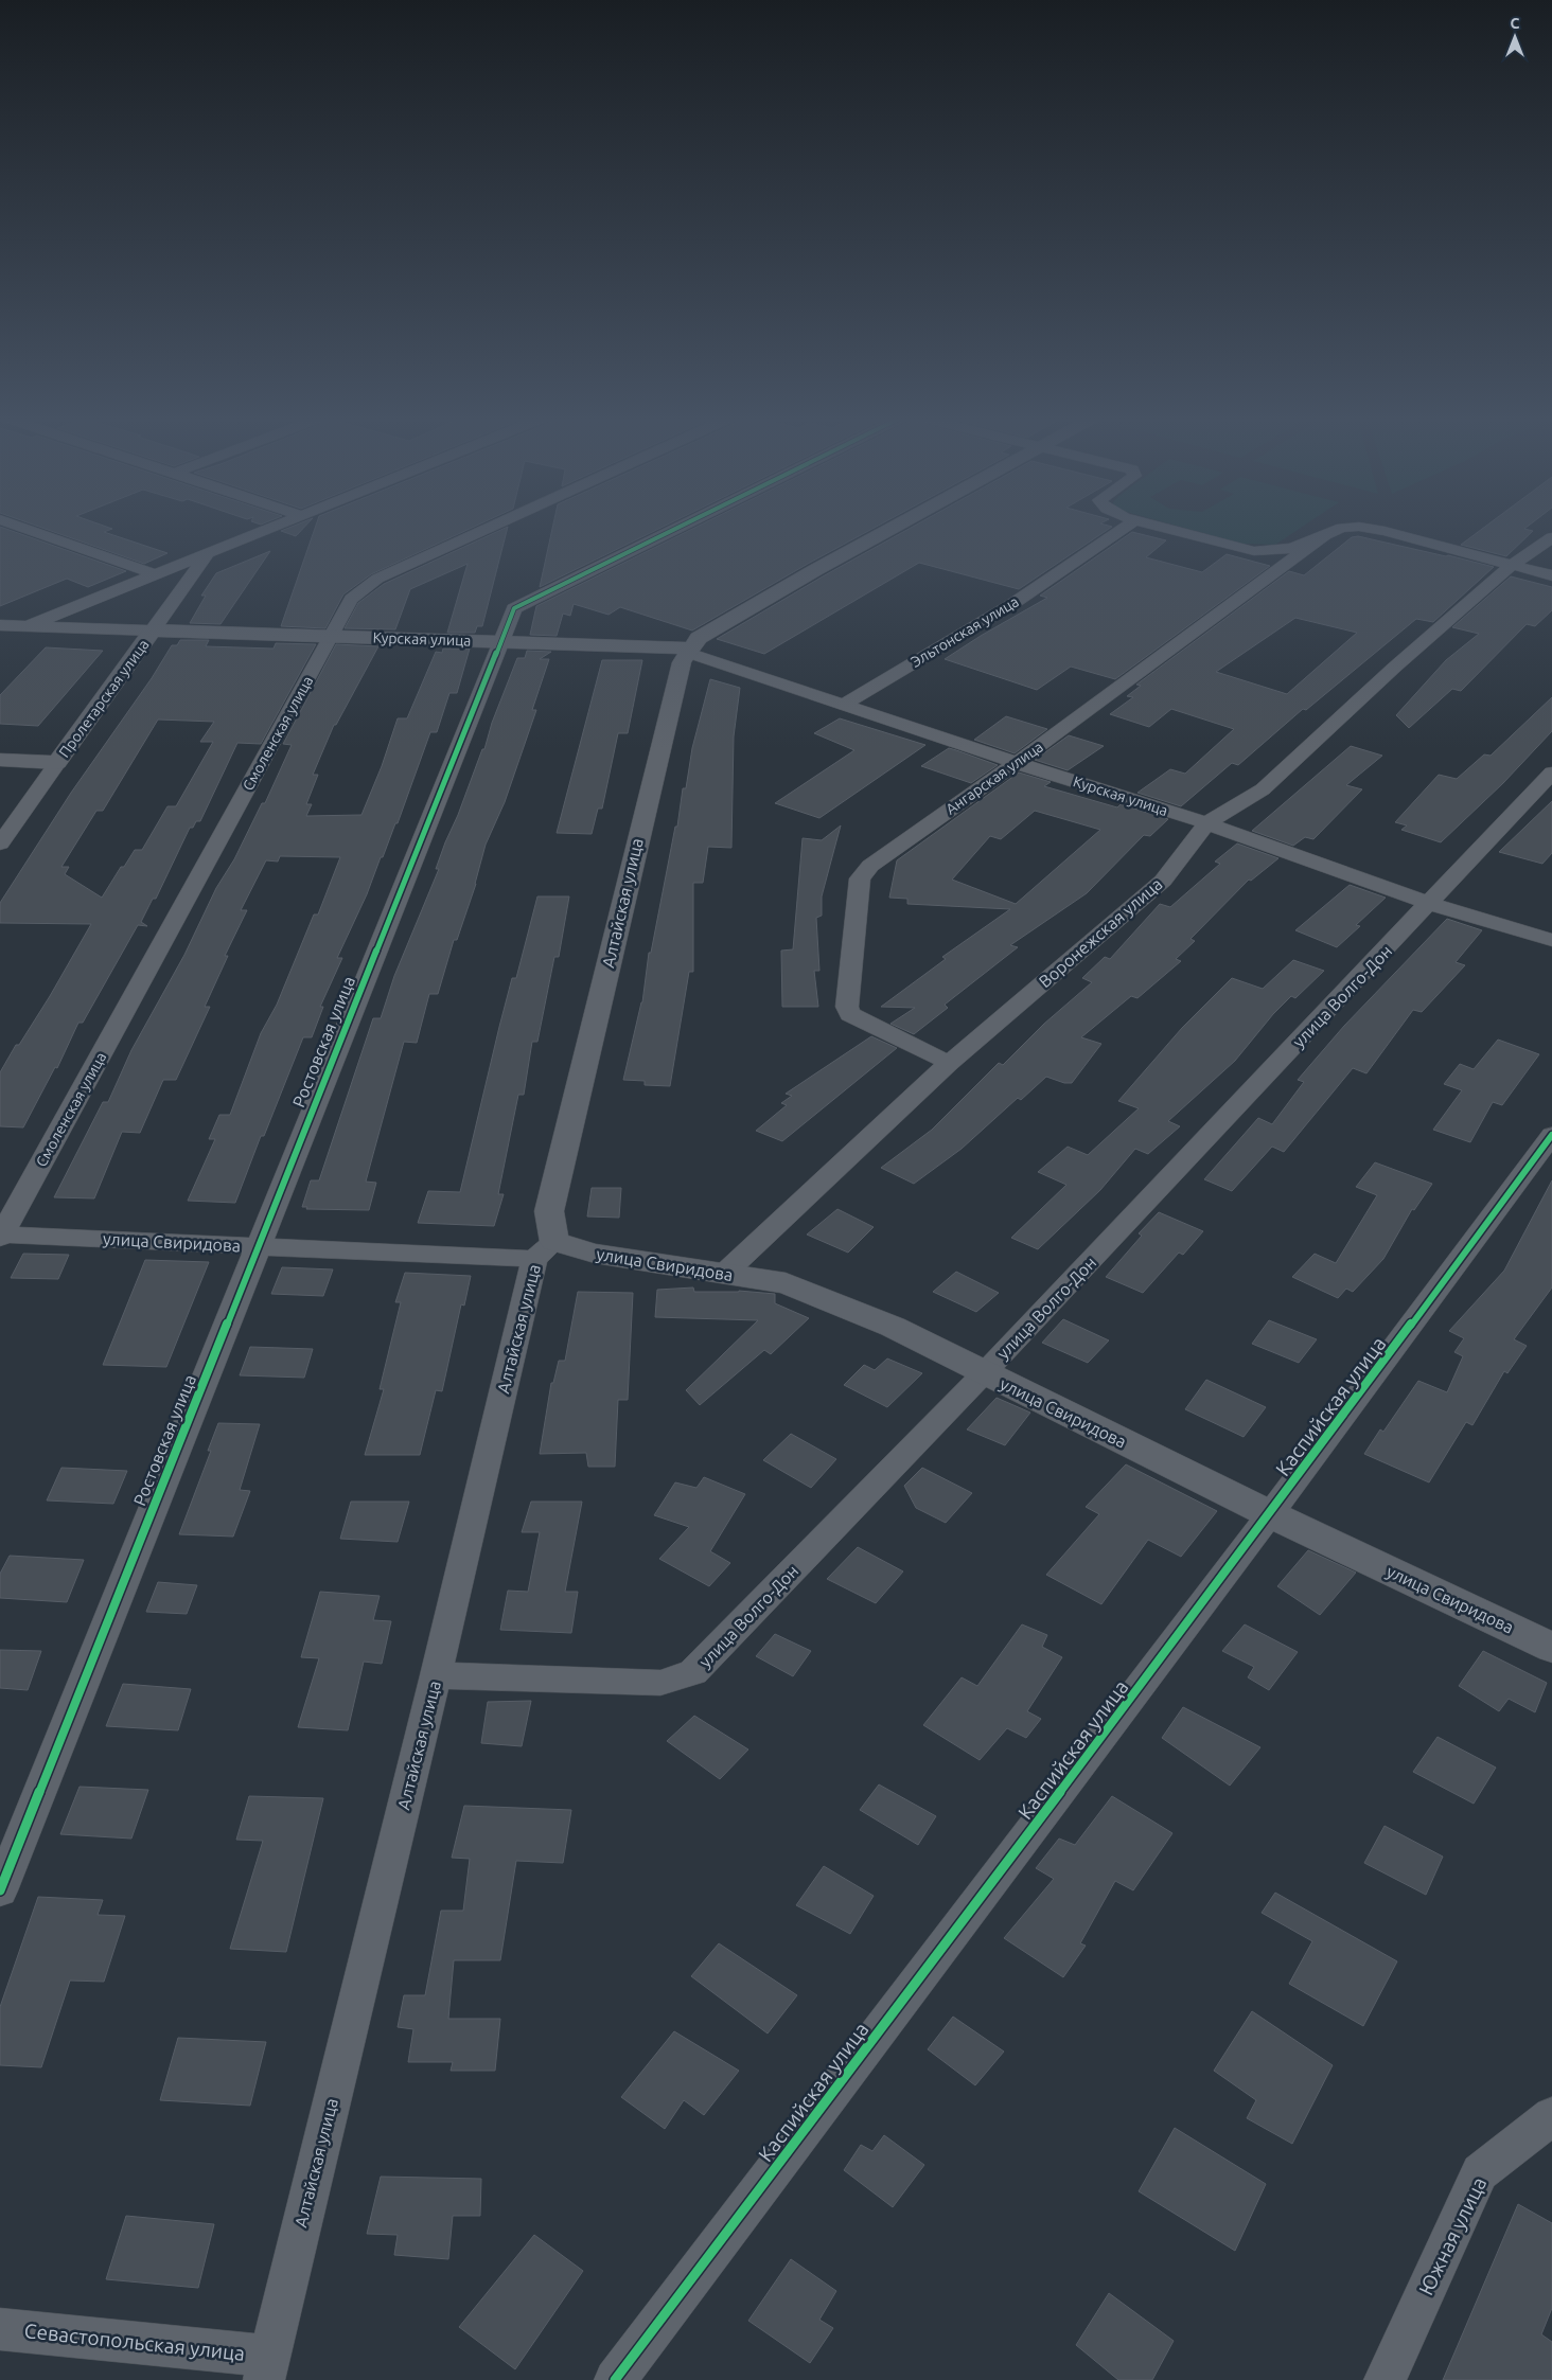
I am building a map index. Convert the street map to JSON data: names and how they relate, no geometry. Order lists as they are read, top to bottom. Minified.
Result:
{"streets":{"street":["Эльтонская улица","Курская улица","Пролетарская улица","Смоленская улица","Ангарская улица","Алтайская улица","Воронежская улица","улица Волго-Дон","Ростовская улица","улица Свиридова","Каспийская улица","Южная улица","Севастопольская улица"]},"crossings":[["Эльтонская улица","Курская улица"],["Курская улица","Пролетарская улица"],["Курская улица","Смоленская улица"],["Курская улица","Ангарская улица"],["Курская улица","Алтайская улица"],["Курская улица","Воронежская улица"],["Курская улица","улица Волго-Дон"],["Курская улица","Ростовская улица"],["Смоленская улица","улица Свиридова"],["Ангарская улица","Воронежская улица"],["Алтайская улица","улица Волго-Дон"],["Алтайская улица","улица Свиридова"],["Алтайская улица","Севастопольская улица"],["Воронежская улица","улица Свиридова"],["улица Волго-Дон","улица Свиридова"],["Ростовская улица","улица Свиридова"],["улица Свиридова","Каспийская улица"]],"north":"top"}
